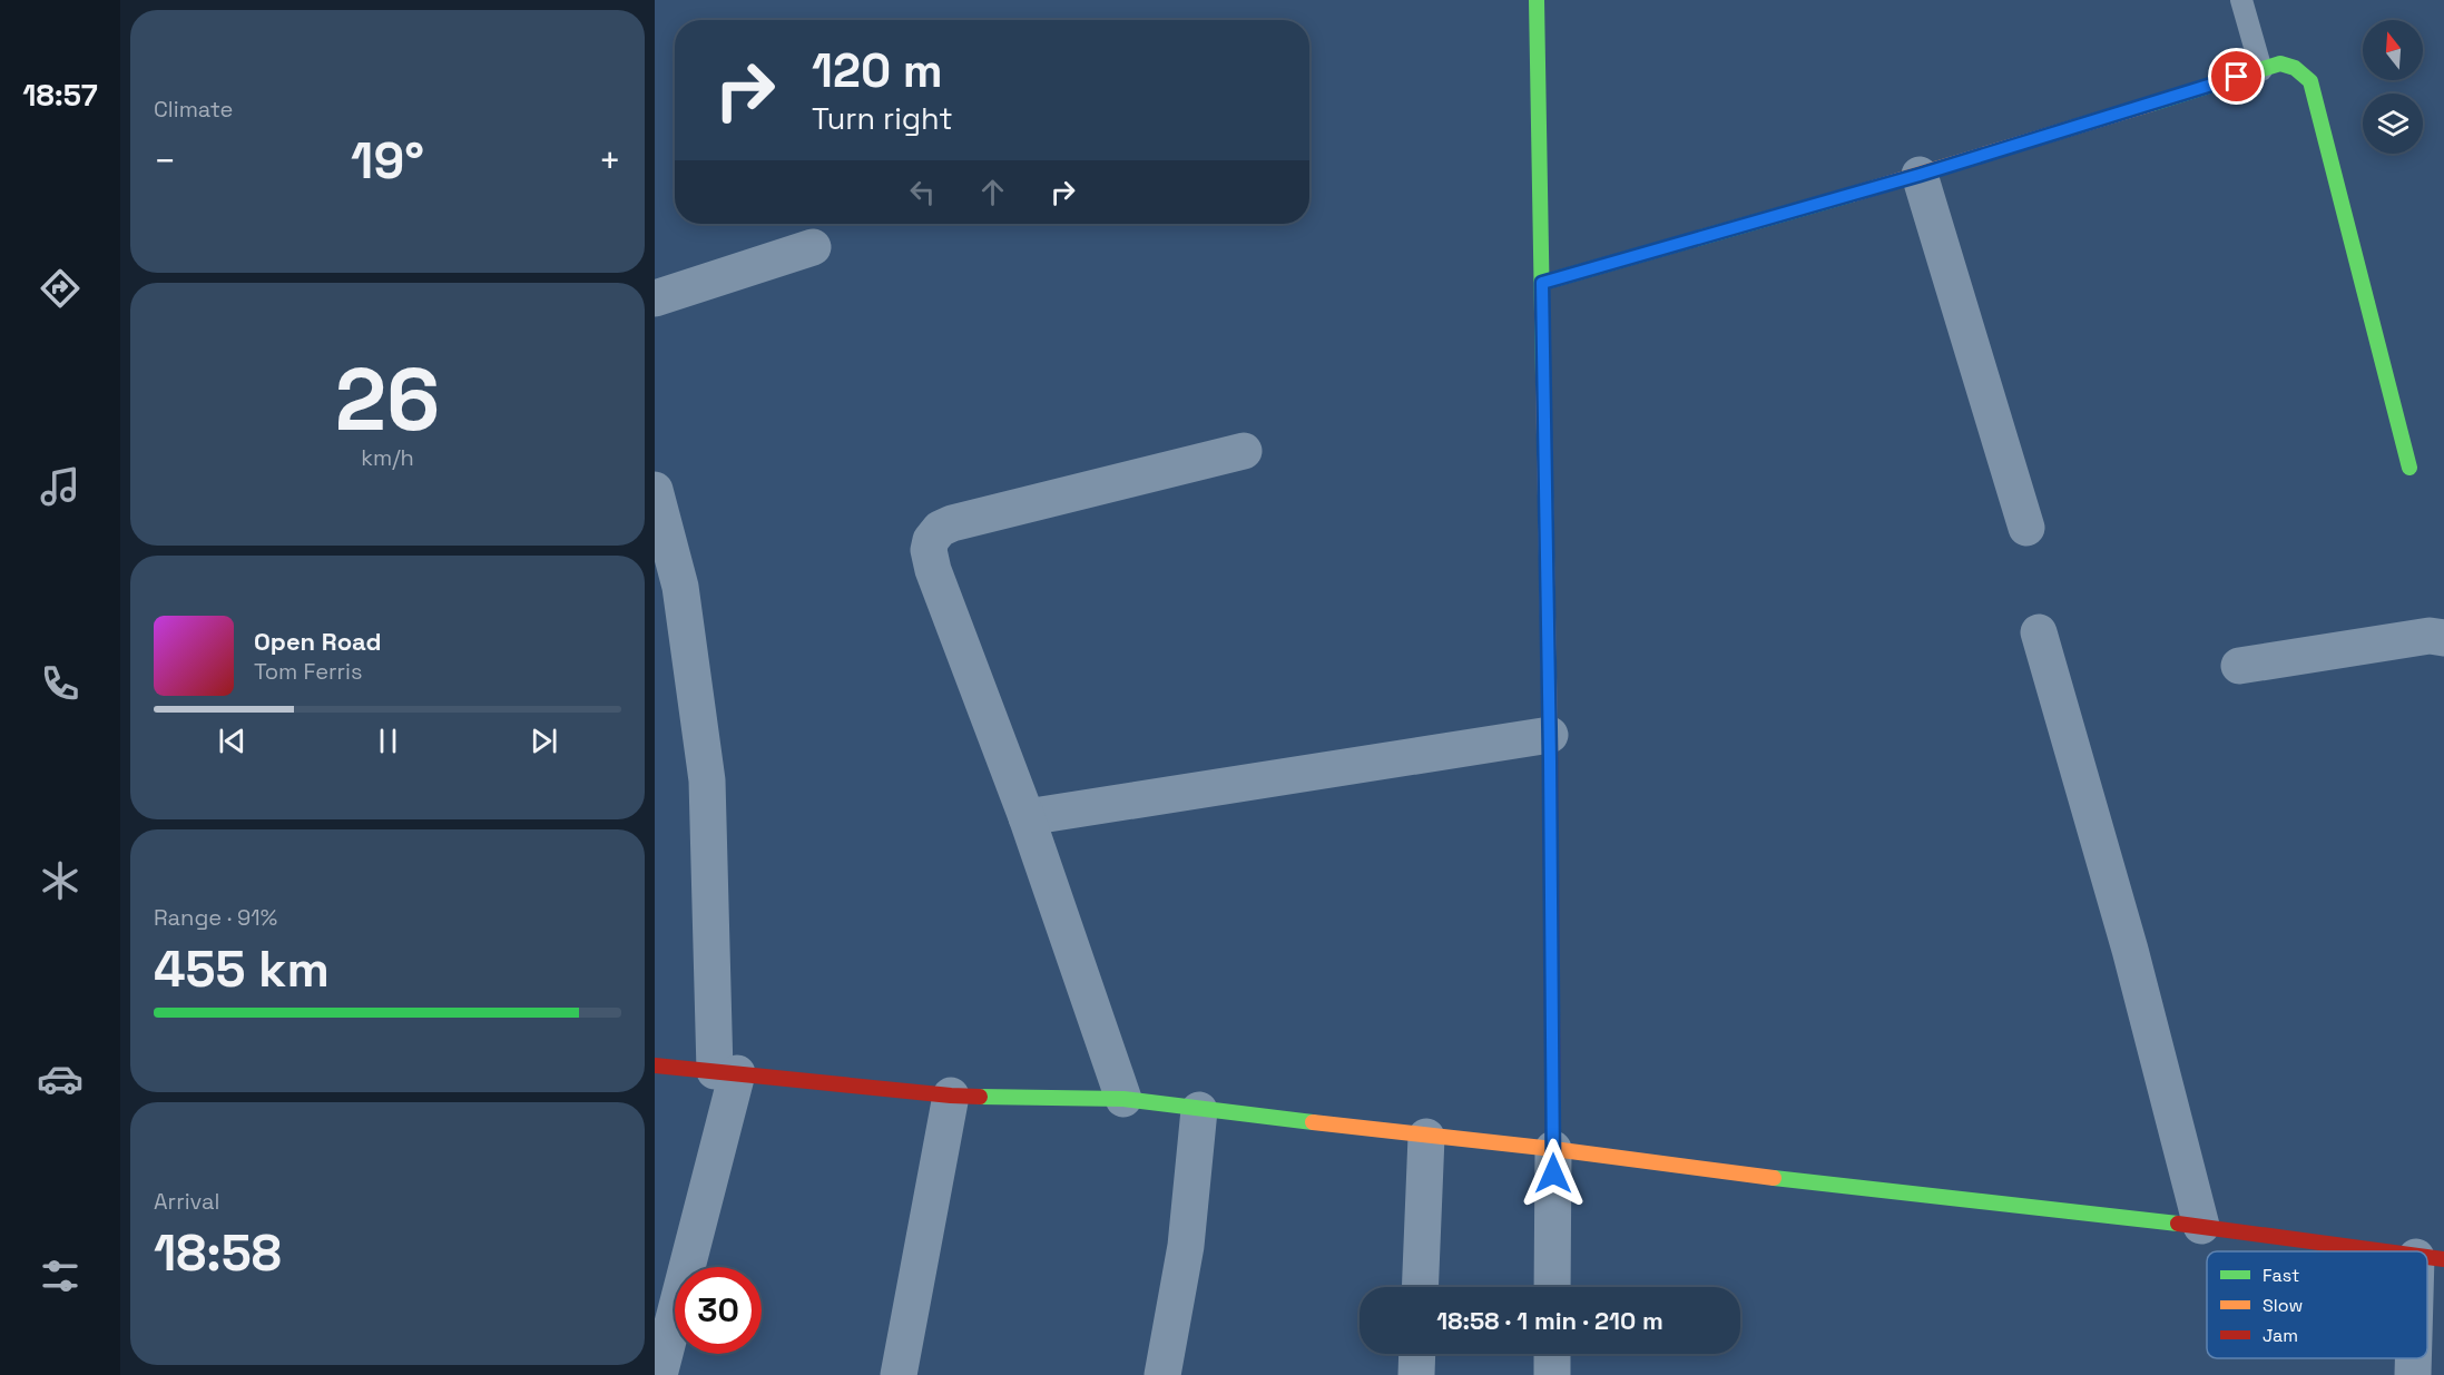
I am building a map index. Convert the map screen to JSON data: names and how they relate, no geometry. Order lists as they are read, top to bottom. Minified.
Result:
{"legend":["Fast","Slow","Jam"],"north":"top","page":{"tabs":"18:57","tile":["Climate",["26","km/h"],["Range · 91%","455 km"],["Arrival","18:58"]],"turn":["120 m","Turn right"],"heat":["−","19°","+"],"song":["Open Road","Tom Ferris"],"limit":"30","trip":"18:58 · 1 min · 210 m"}}
